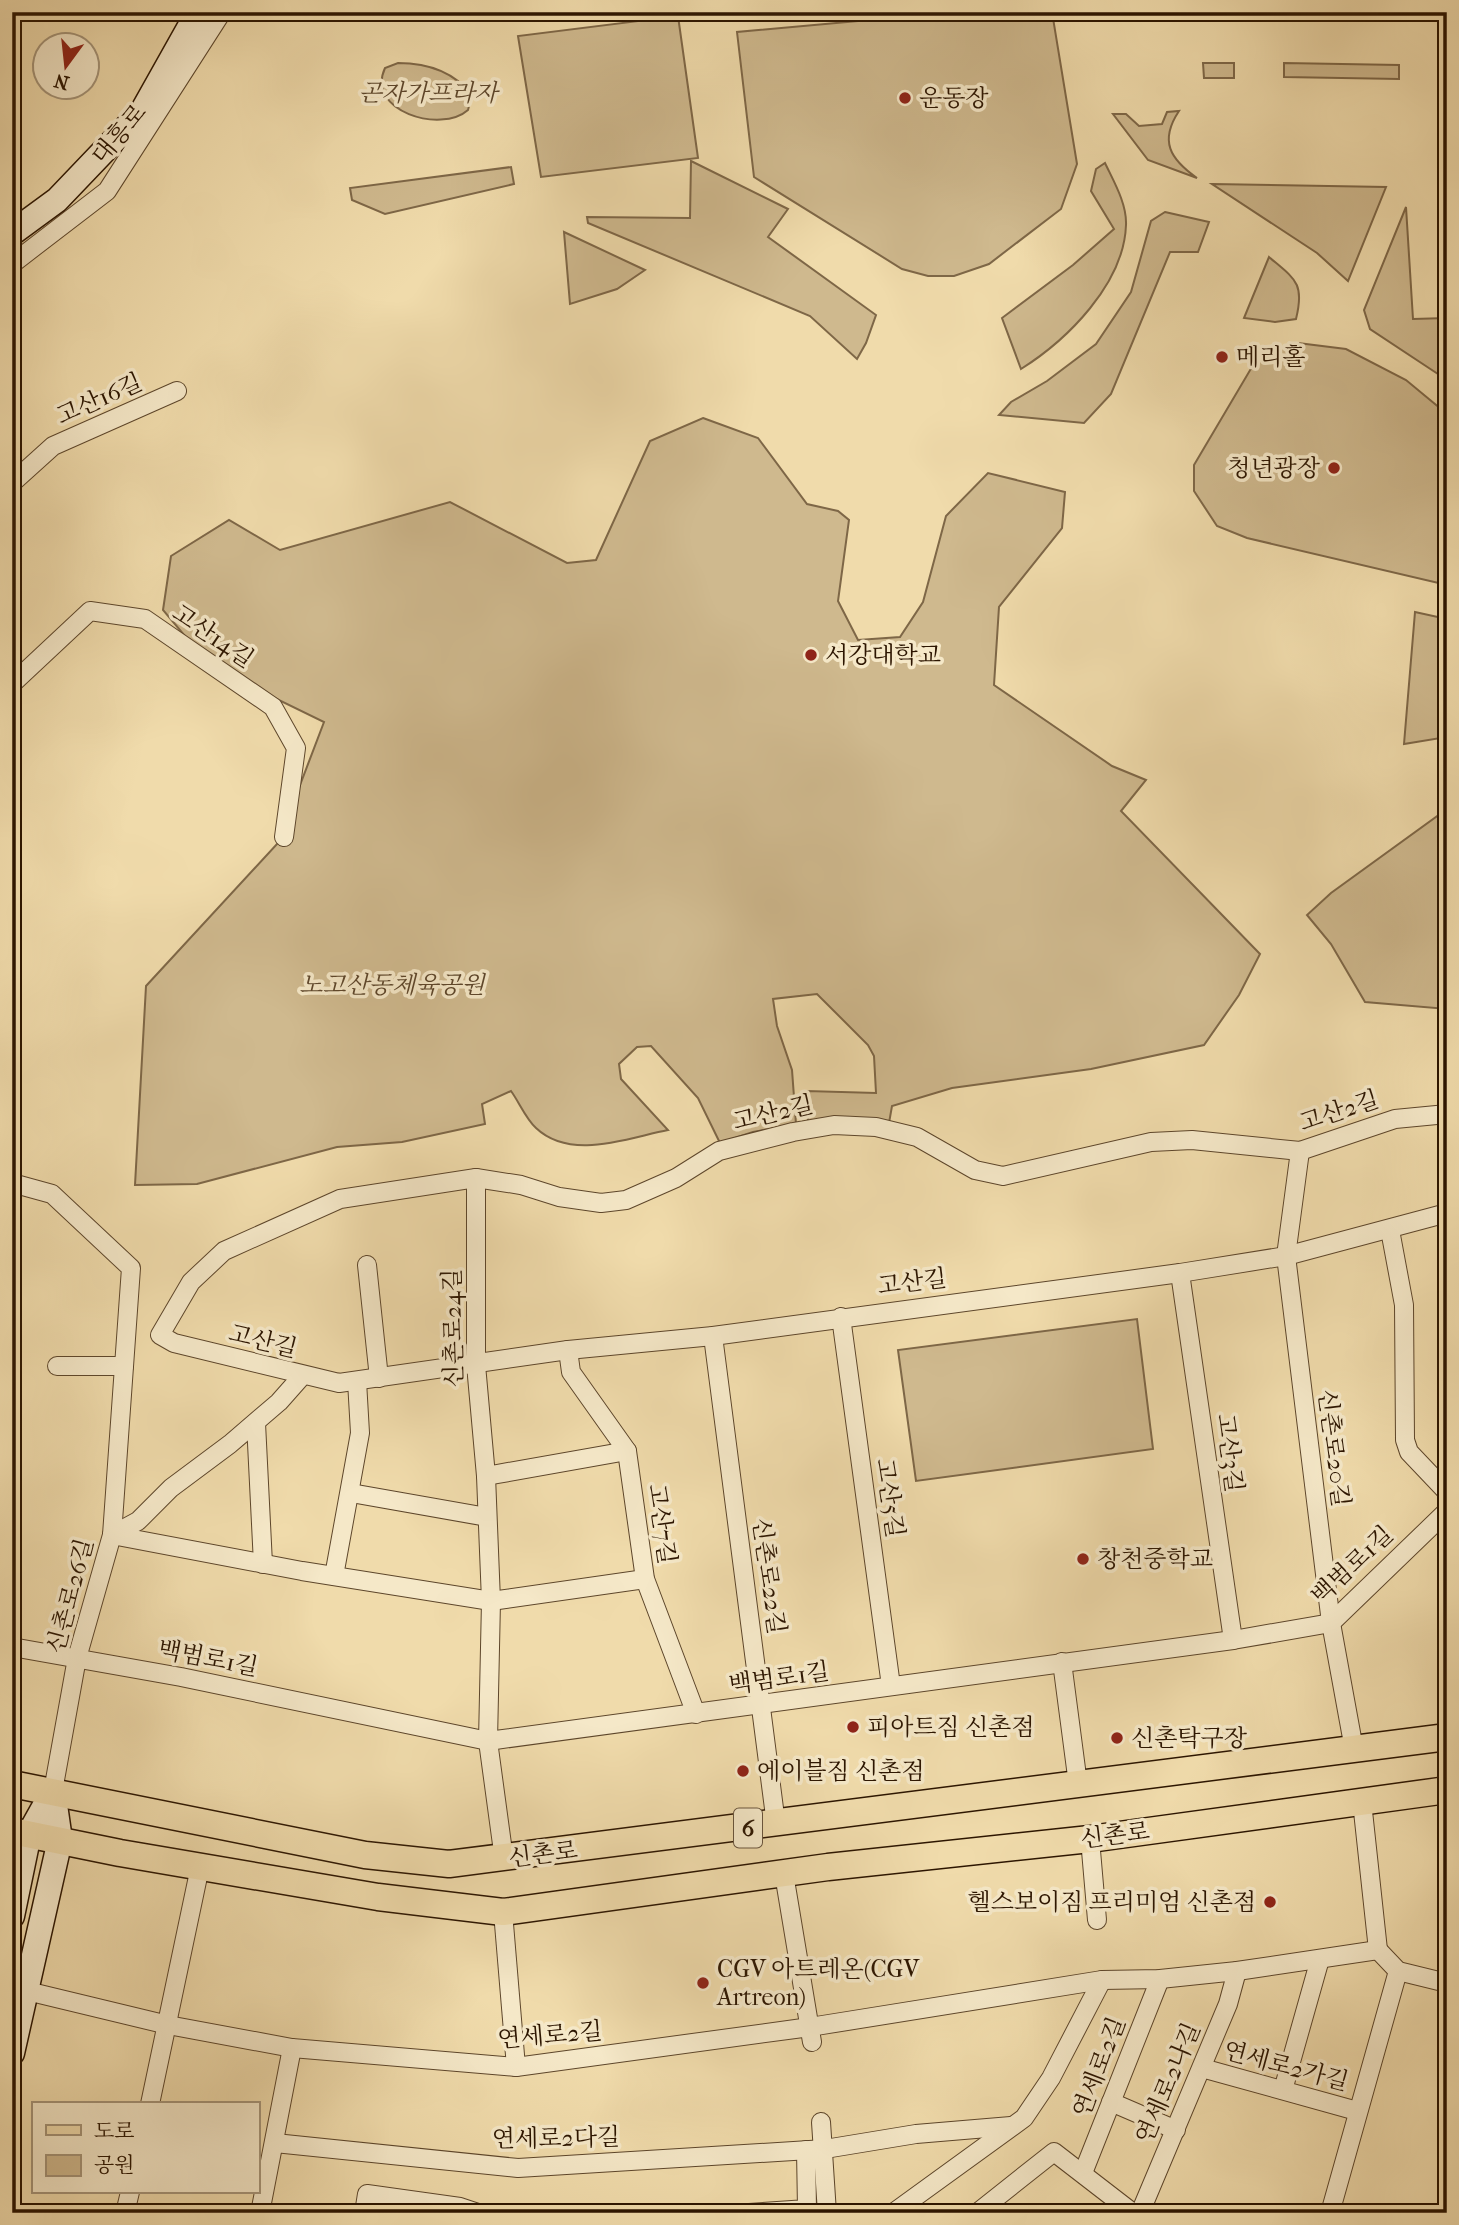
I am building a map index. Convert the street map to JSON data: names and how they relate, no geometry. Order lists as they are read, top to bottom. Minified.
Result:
{"streets":{"main road":["대흥로","6","신촌로"],"street":["고산16길","고산14길","고산2길","고산길","신촌로24길","신촌로20길","고산3길","고산5길","고산7길","백범로1길","신촌로22길","신촌로26길","연세로2길","연세로2가길","연세로2나길","연세로2다길"]},"crossings":[["고산2길","고산길"],["고산2길","신촌로24길"],["고산2길","신촌로20길"],["고산길","신촌로24길"],["고산길","신촌로20길"],["고산길","고산3길"],["고산길","고산5길"],["고산길","고산7길"],["고산길","신촌로22길"],["고산길","신촌로26길"],["신촌로24길","백범로1길"],["신촌로24길","신촌로"],["신촌로20길","백범로1길"],["신촌로20길","신촌로"],["고산3길","백범로1길"],["고산5길","백범로1길"],["고산7길","백범로1길"],["백범로1길","신촌로22길"],["백범로1길","신촌로26길"],["신촌로22길","신촌로"],["신촌로26길","신촌로"],["연세로2길","연세로2나길"],["연세로2가길","연세로2나길"]],"parks":["곤자가프라자","노고산동체육공원"],"places":["운동장","메리홀","청년광장","서강대학교","창천중학교","피아트짐 신촌점","신촌탁구장","에이블짐 신촌점","헬스보이짐 프리미엄 신촌점","CGV 아트레온(CGV Artreon)"],"legend":["도로","공원"],"north":"bottom"}
